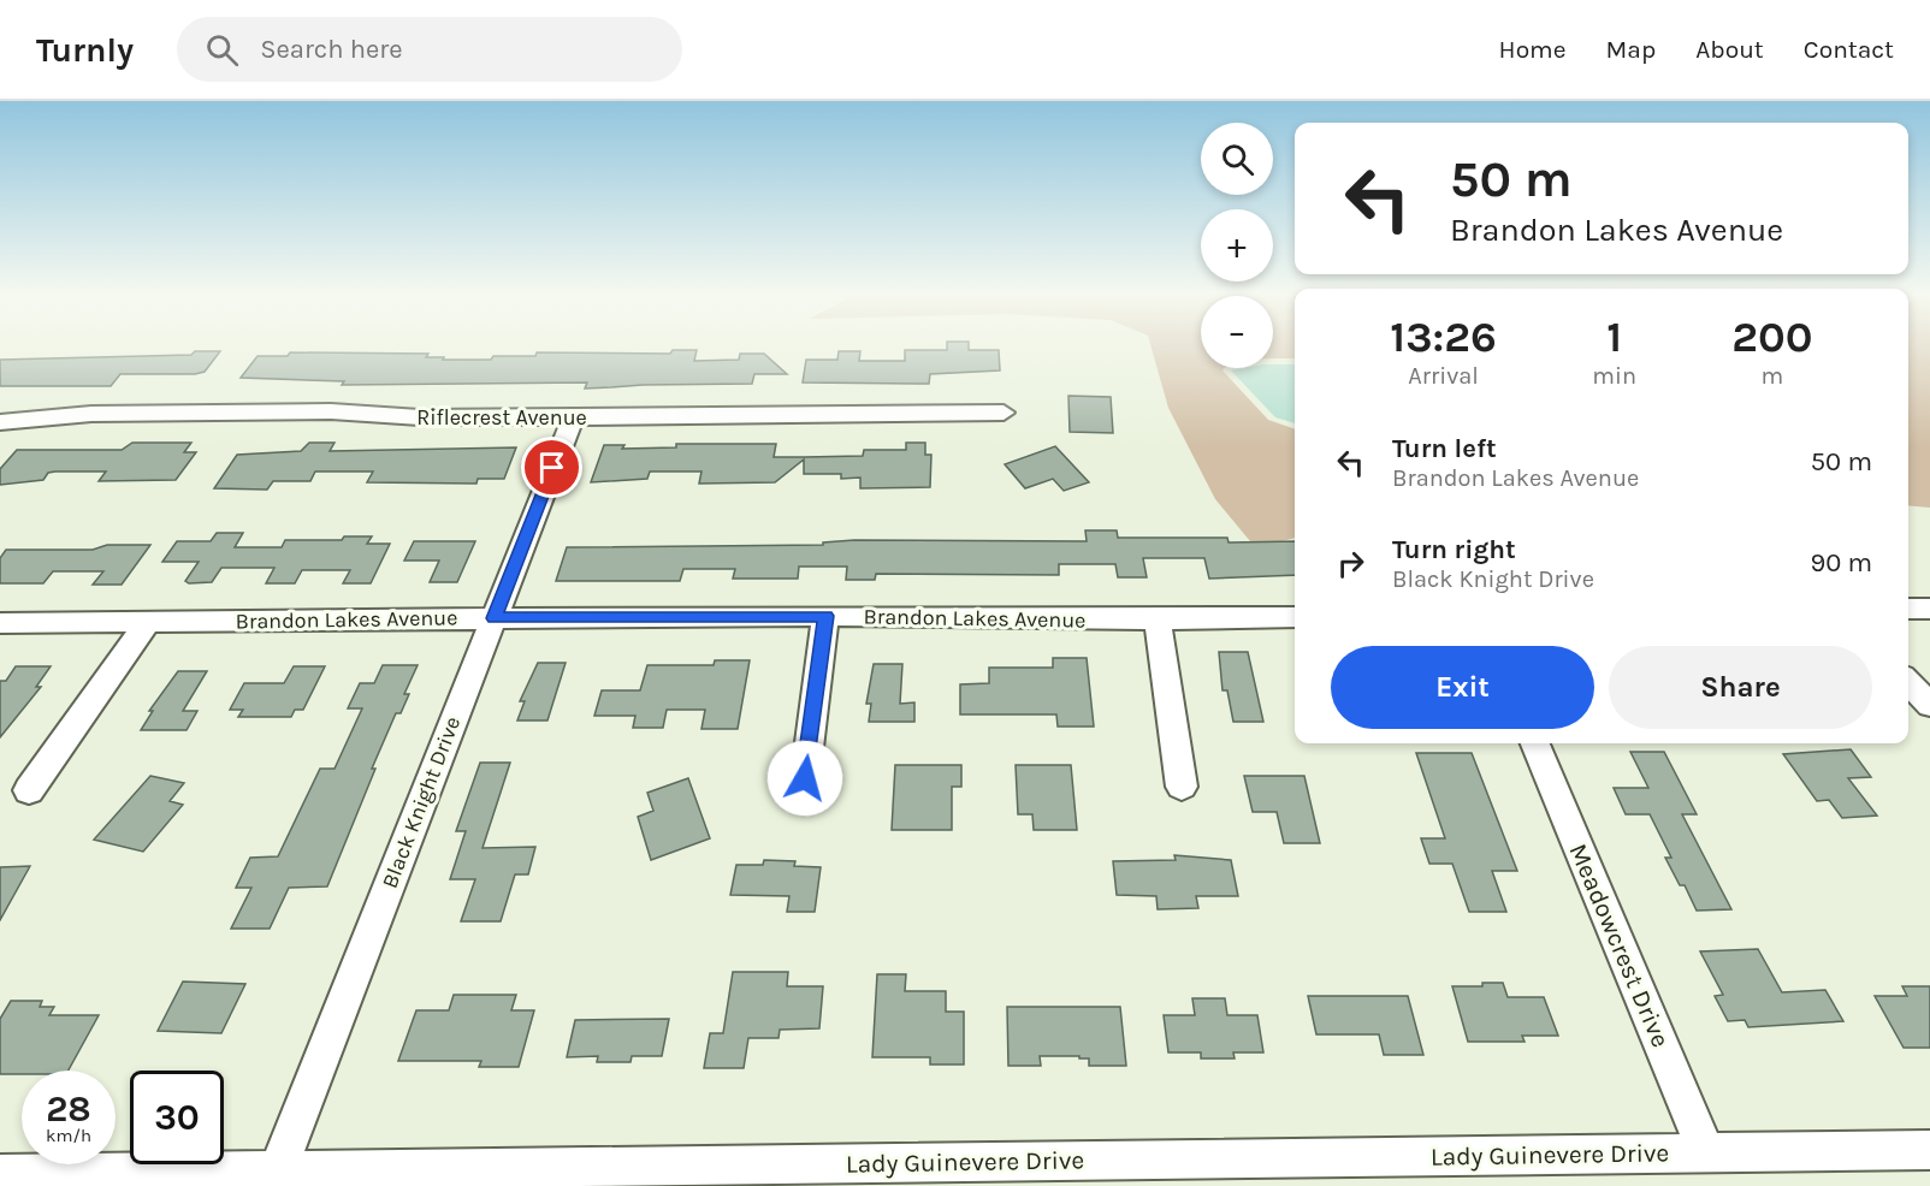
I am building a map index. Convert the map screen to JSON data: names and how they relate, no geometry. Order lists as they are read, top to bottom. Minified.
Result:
{"streets":{"street":["Riflecrest Avenue","Brandon Lakes Avenue","Black Knight Drive","Meadowcrest Drive","Lady Guinevere Drive"]},"crossings":[["Riflecrest Avenue","Black Knight Drive"],["Brandon Lakes Avenue","Black Knight Drive"],["Black Knight Drive","Lady Guinevere Drive"],["Meadowcrest Drive","Lady Guinevere Drive"]],"page":{"header":"Turnly","search":"Search here","nav":["Home","Map","About","Contact"],"map_buttons":["+","−"],"turn":["50 m","Brandon Lakes Avenue"],"eta":["13:26","Arrival","1","min","200","m"],"list":[{"name":"Turn left","note":"Brandon Lakes Avenue","value":"50 m"},{"name":"Turn right","note":"Black Knight Drive","value":"90 m"}],"buttons":["Exit","Share"],"speed":"28 km/h","limit":"30"}}
